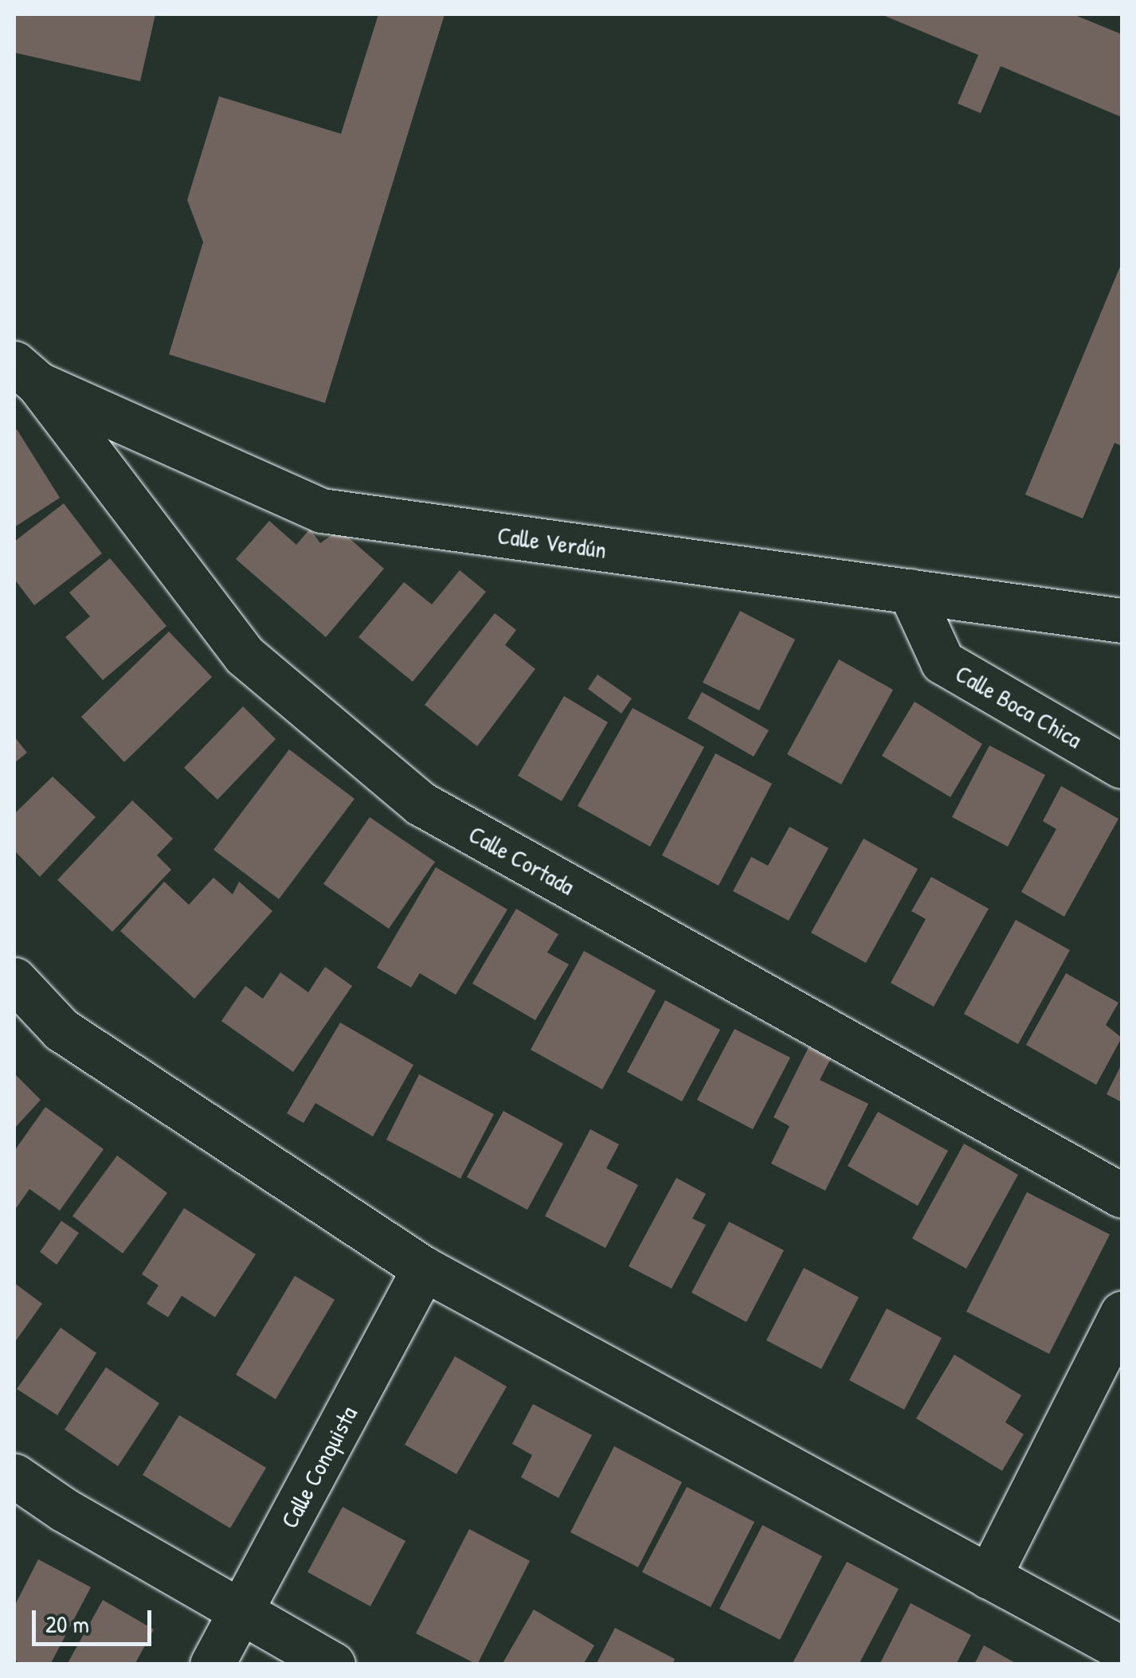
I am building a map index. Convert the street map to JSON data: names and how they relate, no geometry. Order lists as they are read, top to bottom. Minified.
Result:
{"streets":{"street":["Calle Verdún","Calle Boca Chica","Calle Cortada","Calle Conquista"]},"crossings":[["Calle Verdún","Calle Boca Chica"],["Calle Verdún","Calle Cortada"]],"scale_bar":"20 m"}
